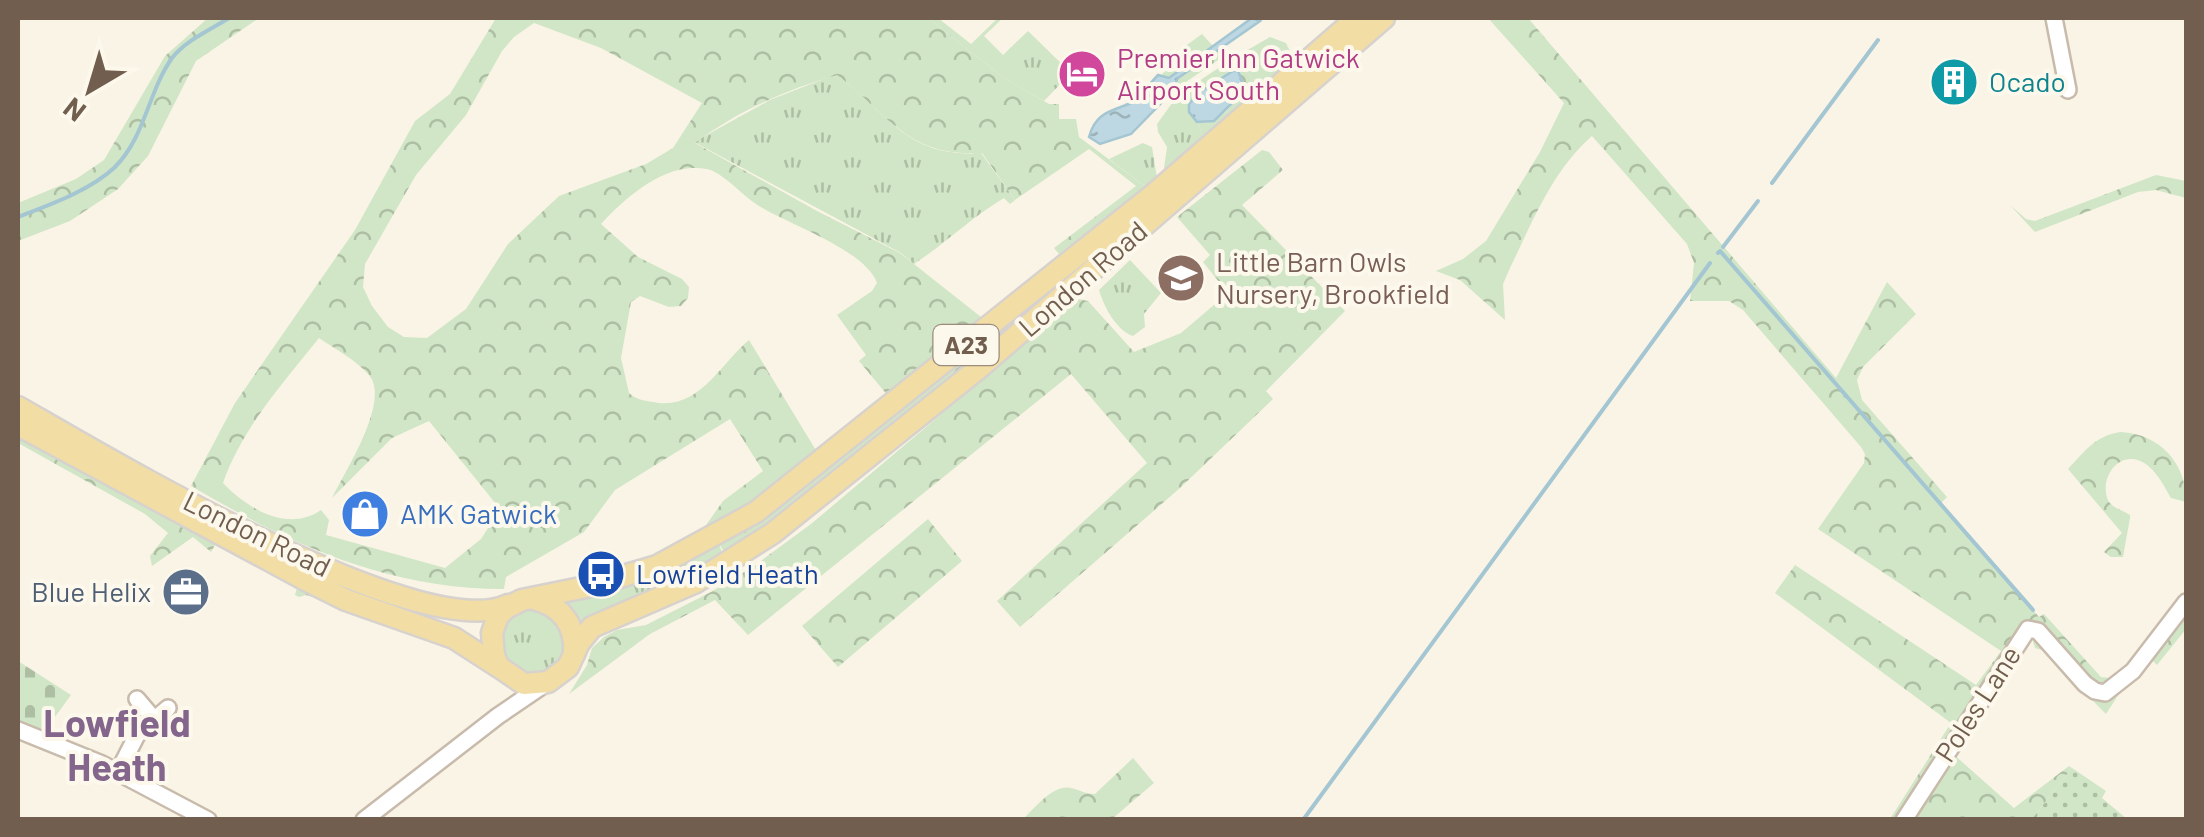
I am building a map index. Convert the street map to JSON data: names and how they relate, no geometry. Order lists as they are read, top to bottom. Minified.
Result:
{"streets":{"main road":["London Road","A23"],"street":["Poles Lane"]},"districts":["Lowfield Heath"],"places":{"hotel":["Premier Inn Gatwick Airport South"],"building":["Ocado"],"school or university":["Little Barn Owls Nursery, Brookfield"],"shop":["AMK Gatwick"],"bus stop":["Lowfield Heath"],"office":["Blue Helix"]},"north":"bottom left"}
